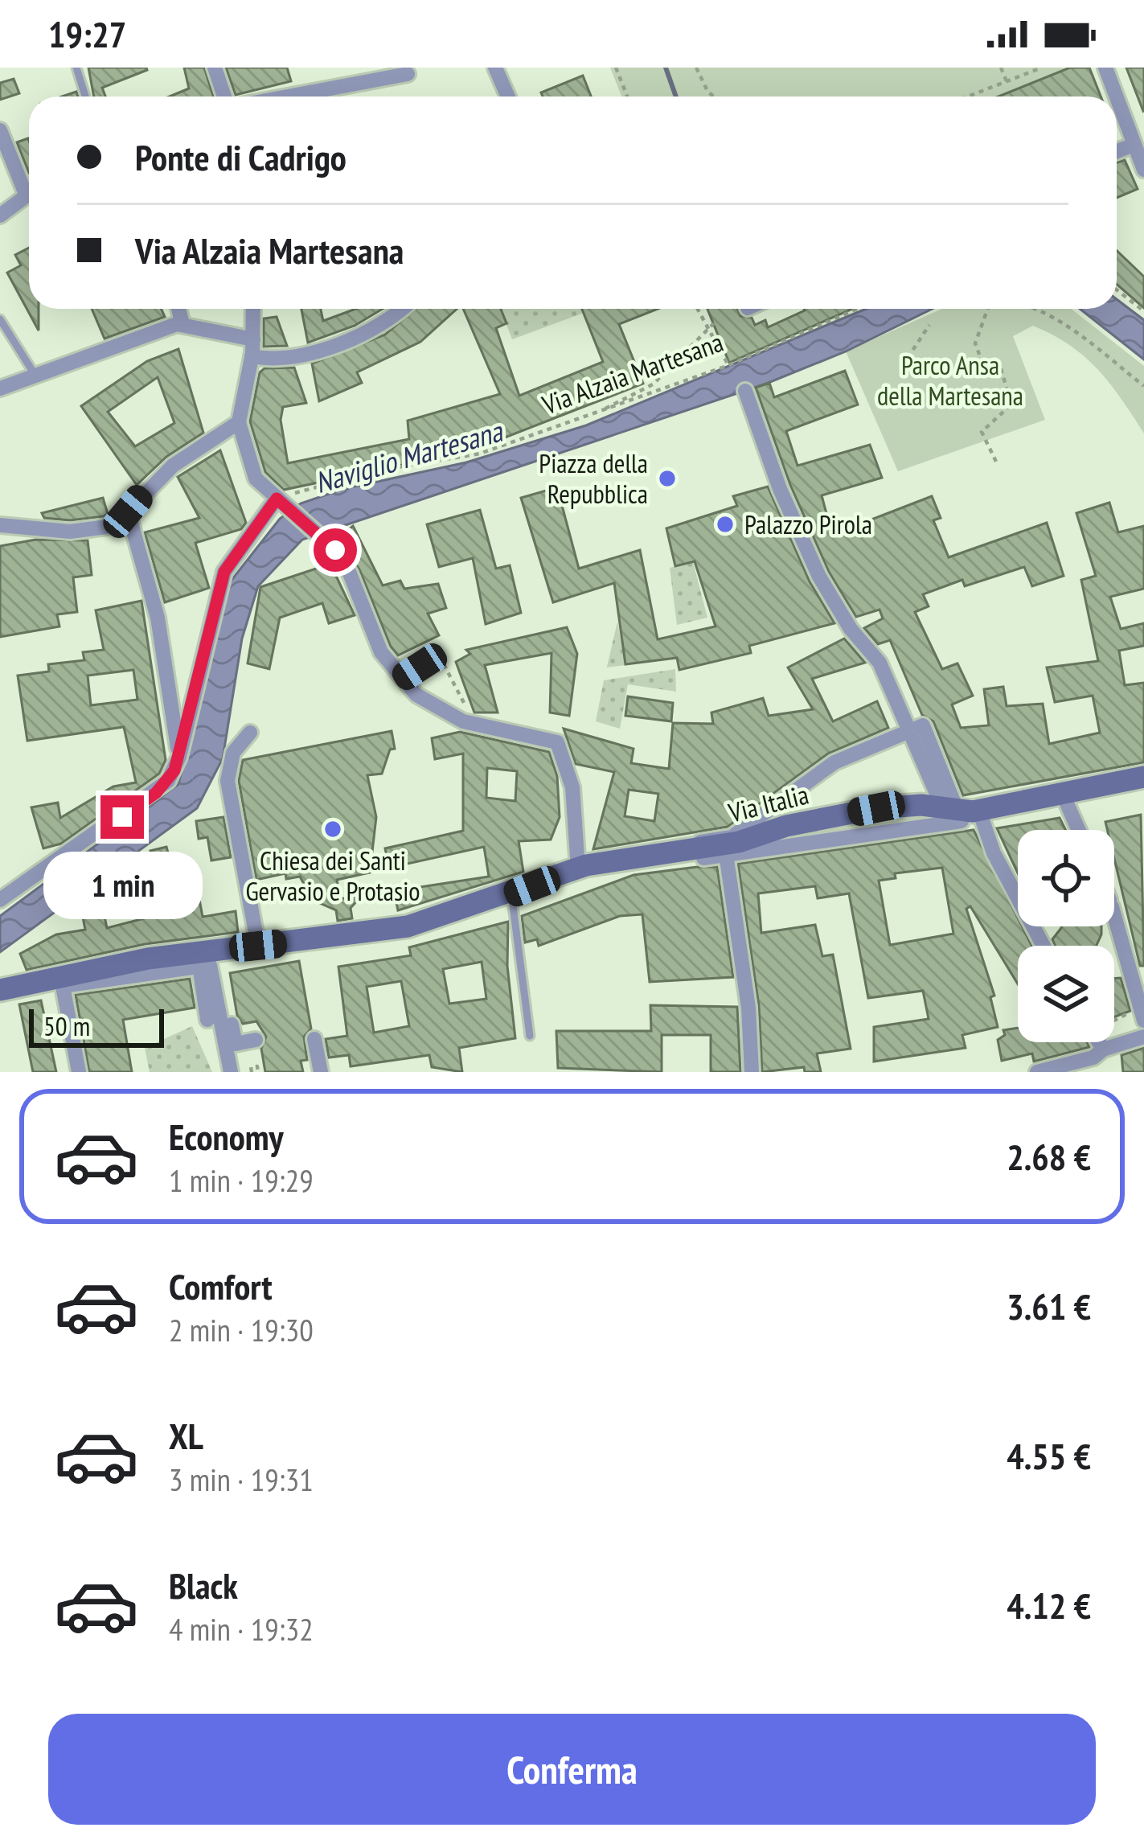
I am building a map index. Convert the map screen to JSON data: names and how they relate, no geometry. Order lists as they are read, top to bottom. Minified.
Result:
{"streets":{"street":["Via Italia"],"path":["Via Alzaia Martesana"]},"water":["Naviglio Martesana"],"parks":["Parco Ansa della Martesana"],"places":["Piazza della Repubblica","Palazzo Pirola","Chiesa dei Santi Gervasio e Protasio"],"scale_bar":"50 m","page":{"status":"19:27","banner":["Ponte di Cadrigo","Via Alzaia Martesana"],"bubble":"1 min","scale":"50 m","list":[{"name":"Economy","note":"1 min · 19:29","value":"2.68 €"},{"name":"Comfort","note":"2 min · 19:30","value":"3.61 €"},{"name":"XL","note":"3 min · 19:31","value":"4.55 €"},{"name":"Black","note":"4 min · 19:32","value":"4.12 €"}],"buttons":"Conferma"}}
